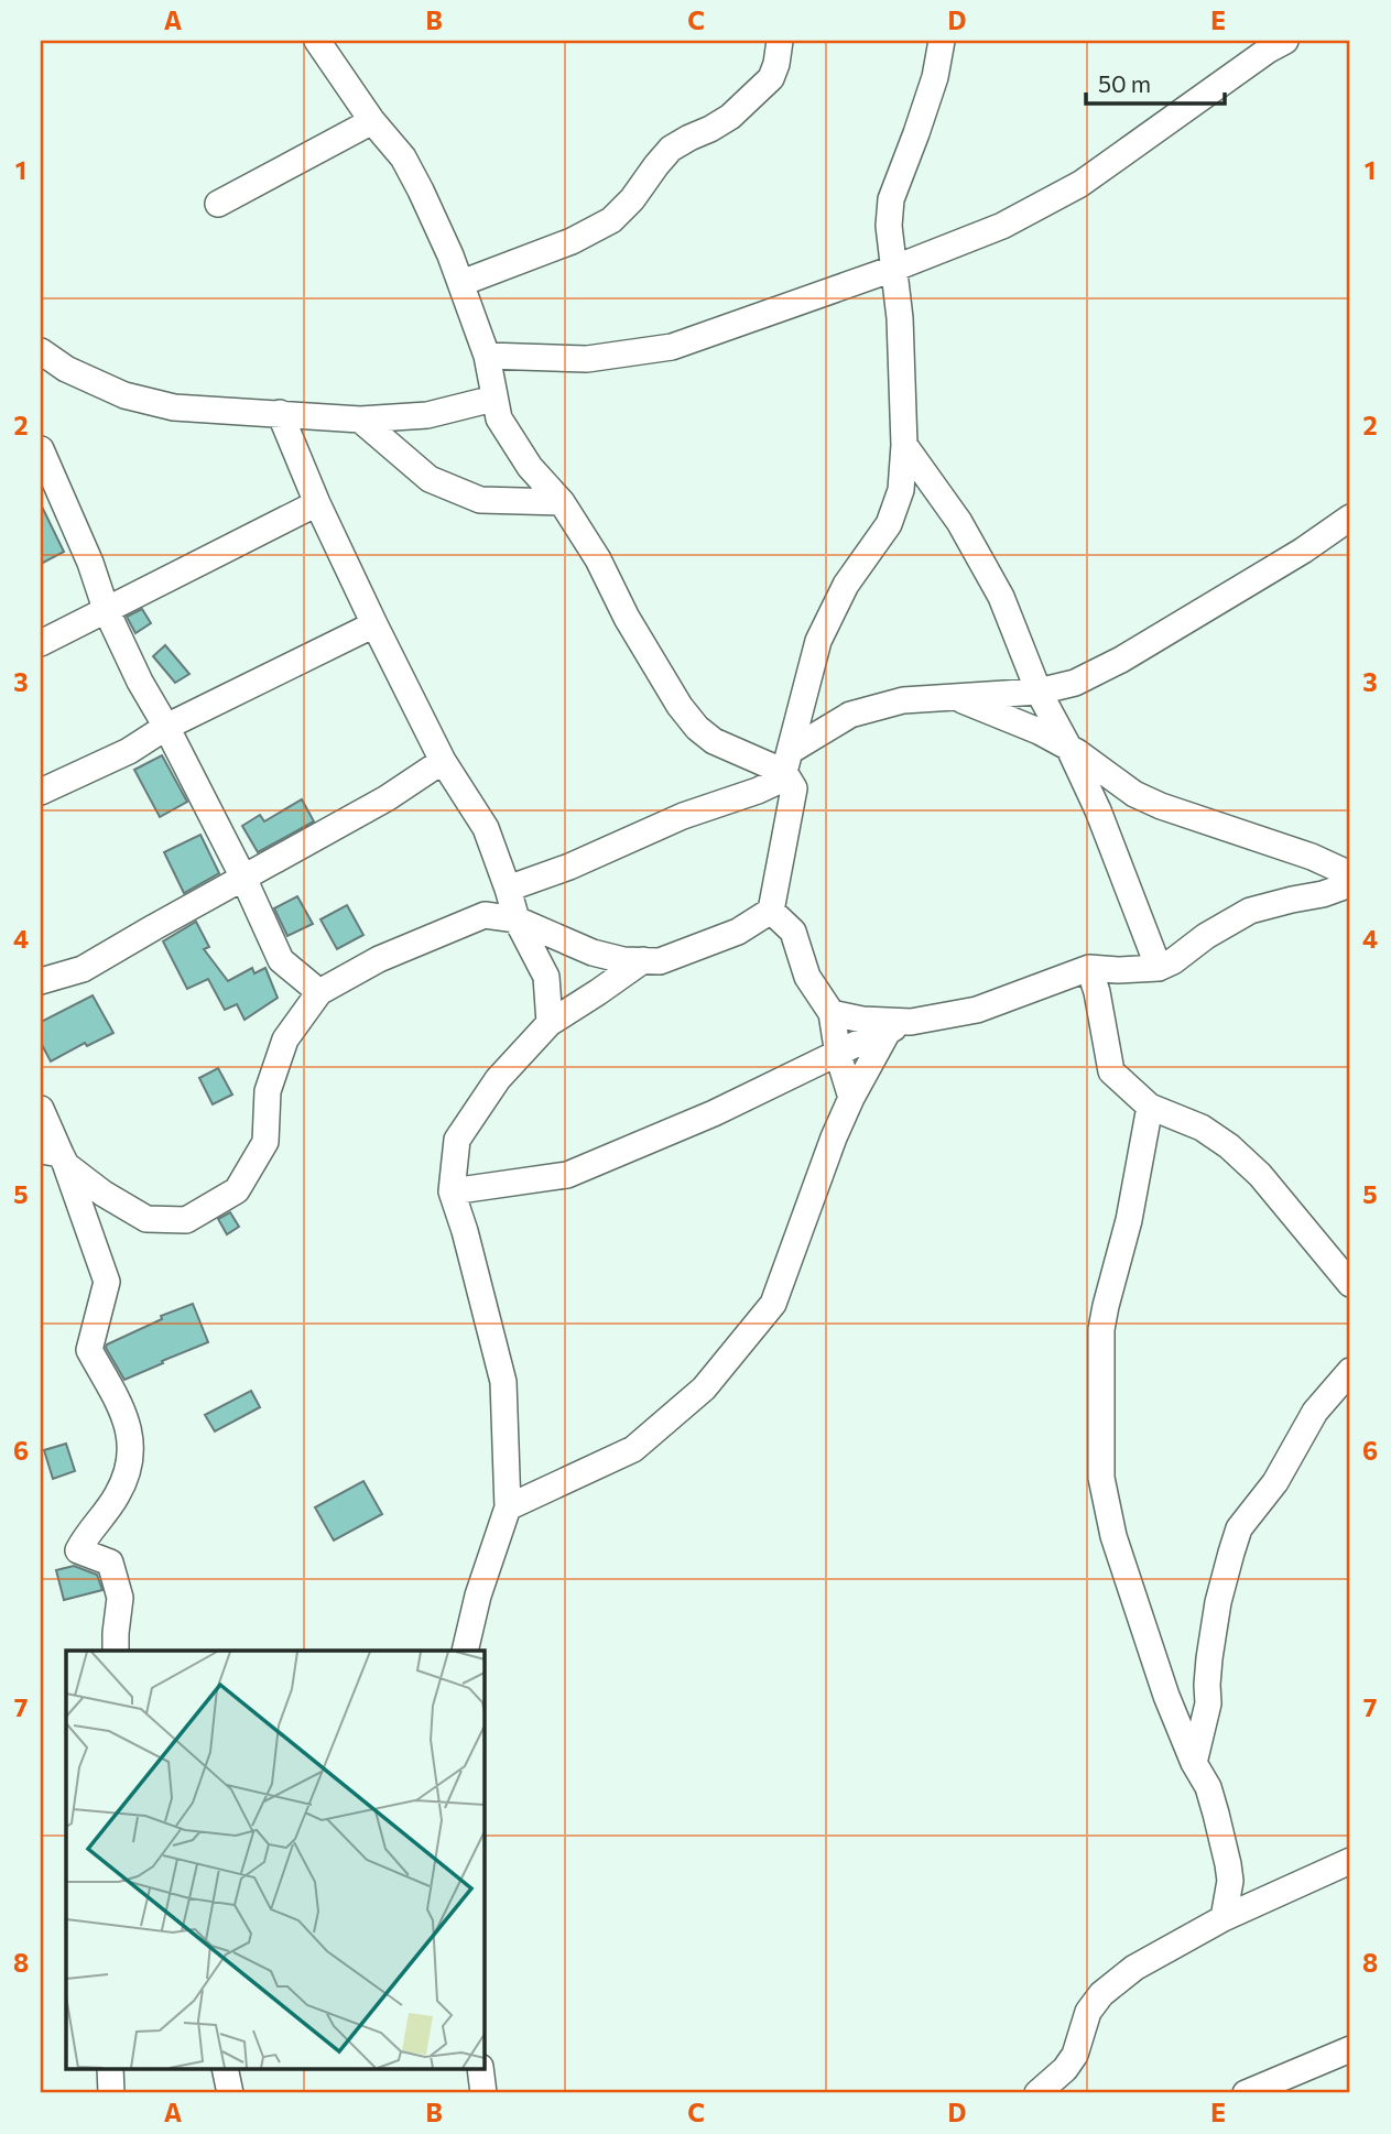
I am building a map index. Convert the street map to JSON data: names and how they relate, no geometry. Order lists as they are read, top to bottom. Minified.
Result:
{"scale_bar":"50 m","grid":{"columns":["A","B","C","D","E"],"rows":["1","2","3","4","5","6","7","8"]}}
